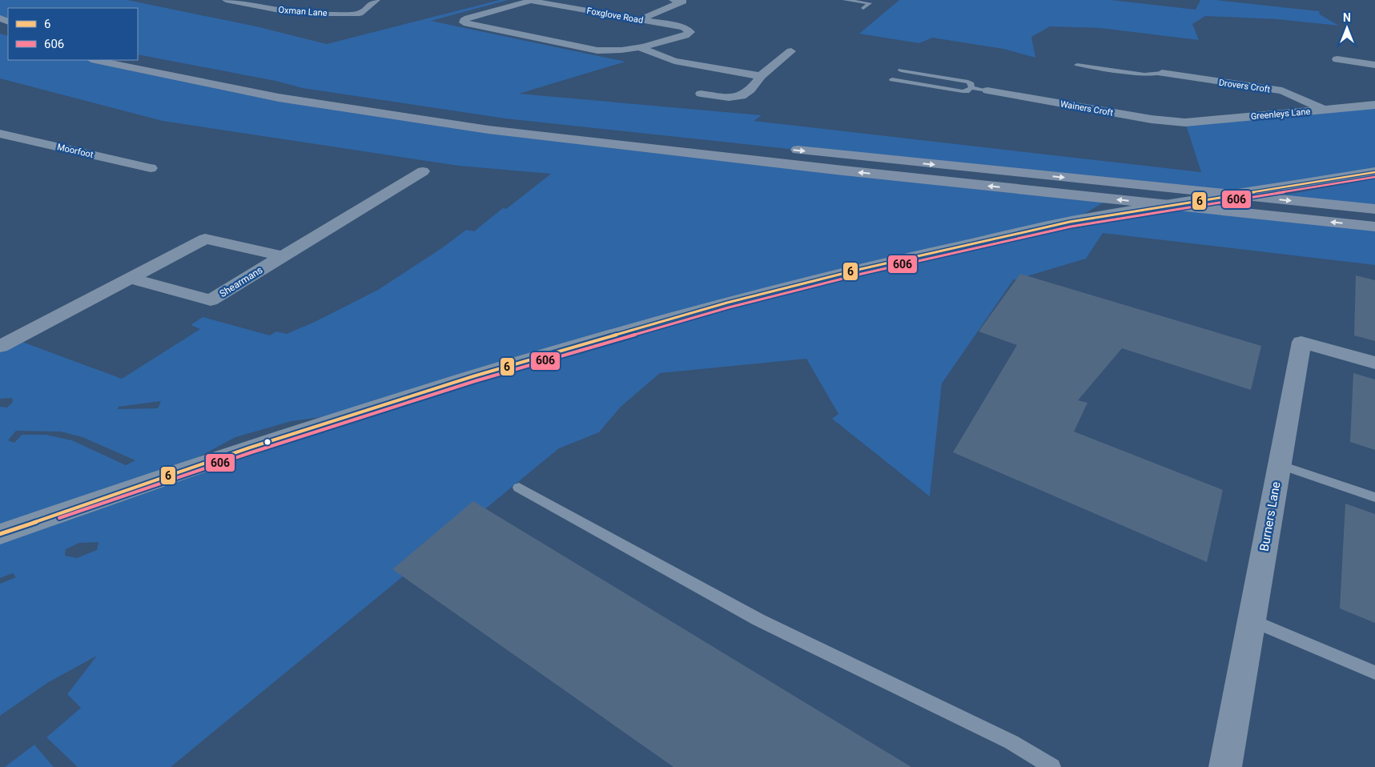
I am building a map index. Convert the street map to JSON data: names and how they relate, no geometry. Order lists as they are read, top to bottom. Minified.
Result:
{"streets":{"street":["Oxman Lane","Foxglove Road","Drovers Croft","Wainers Croft","Greenleys Lane","Moorfoot","Shearmans","Burners Lane"]},"crossings":[["Drovers Croft","Greenleys Lane"],["Wainers Croft","Greenleys Lane"]],"lines":["transit line 6","transit line 606"],"legend":["6","606"],"north":"top"}
